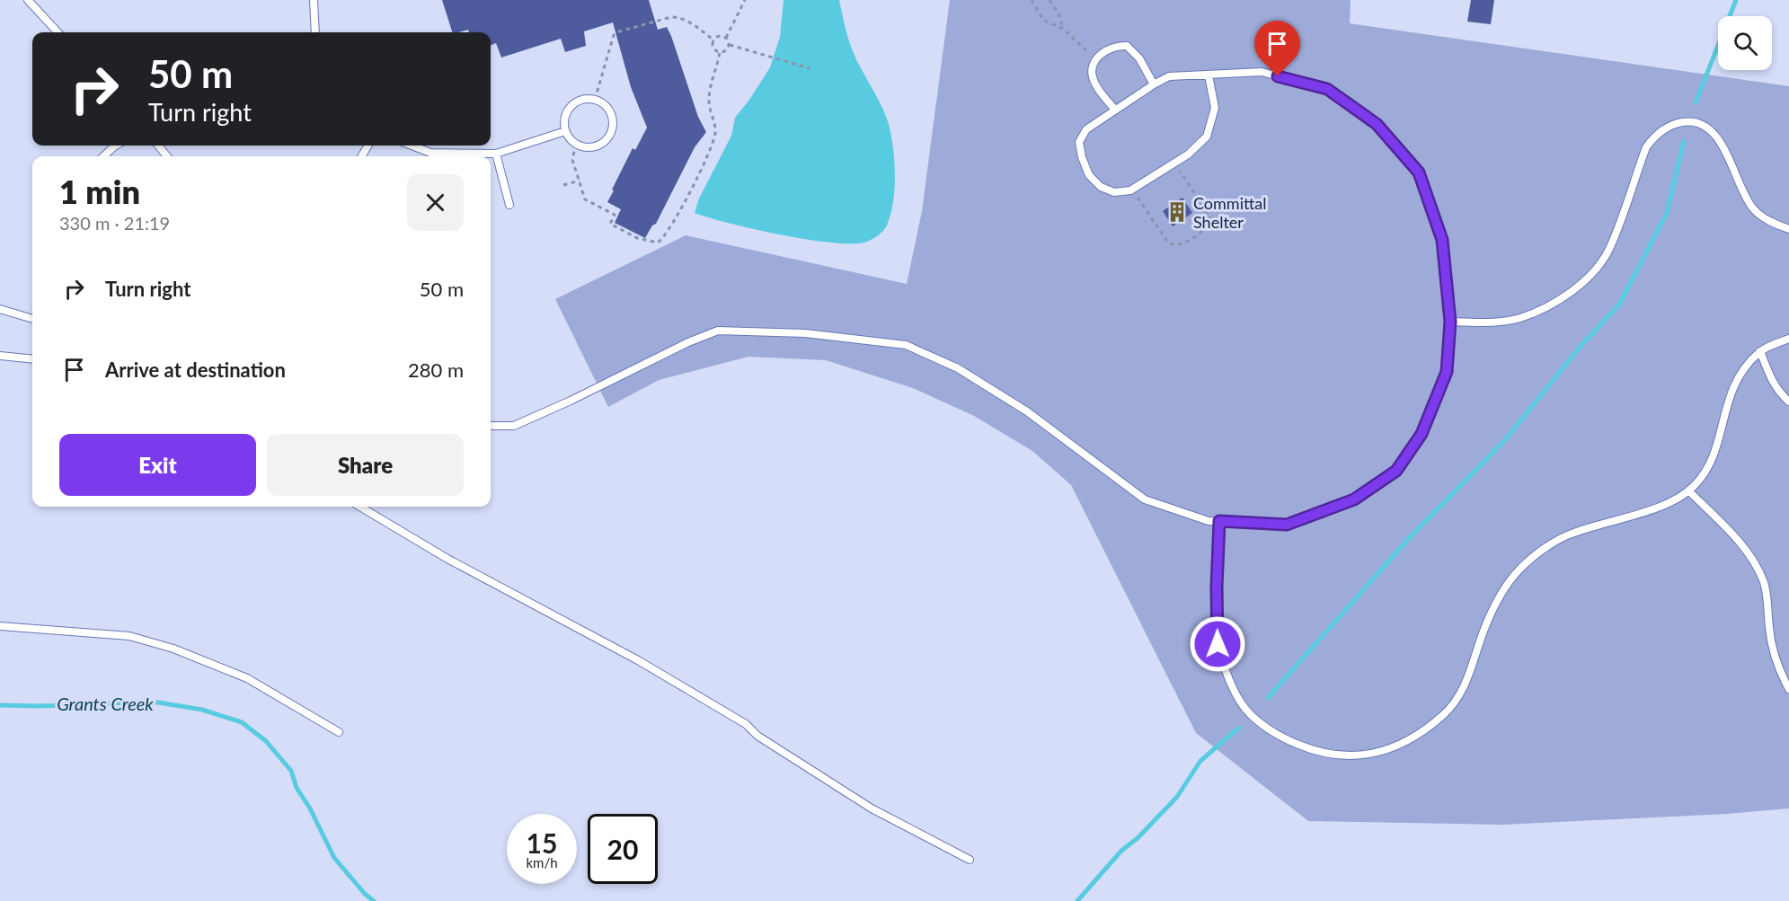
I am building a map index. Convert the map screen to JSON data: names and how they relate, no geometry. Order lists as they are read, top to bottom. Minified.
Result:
{"water":["Grants Creek"],"places":{"building":["Committal Shelter"]},"page":{"turn":["50 m","Turn right"],"heading":["1 min","330 m · 21:19"],"list":[{"name":"Turn right","value":"50 m"},{"name":"Arrive at destination","value":"280 m"}],"buttons":["Exit","Share"],"speed":"15 km/h","limit":"20"}}
